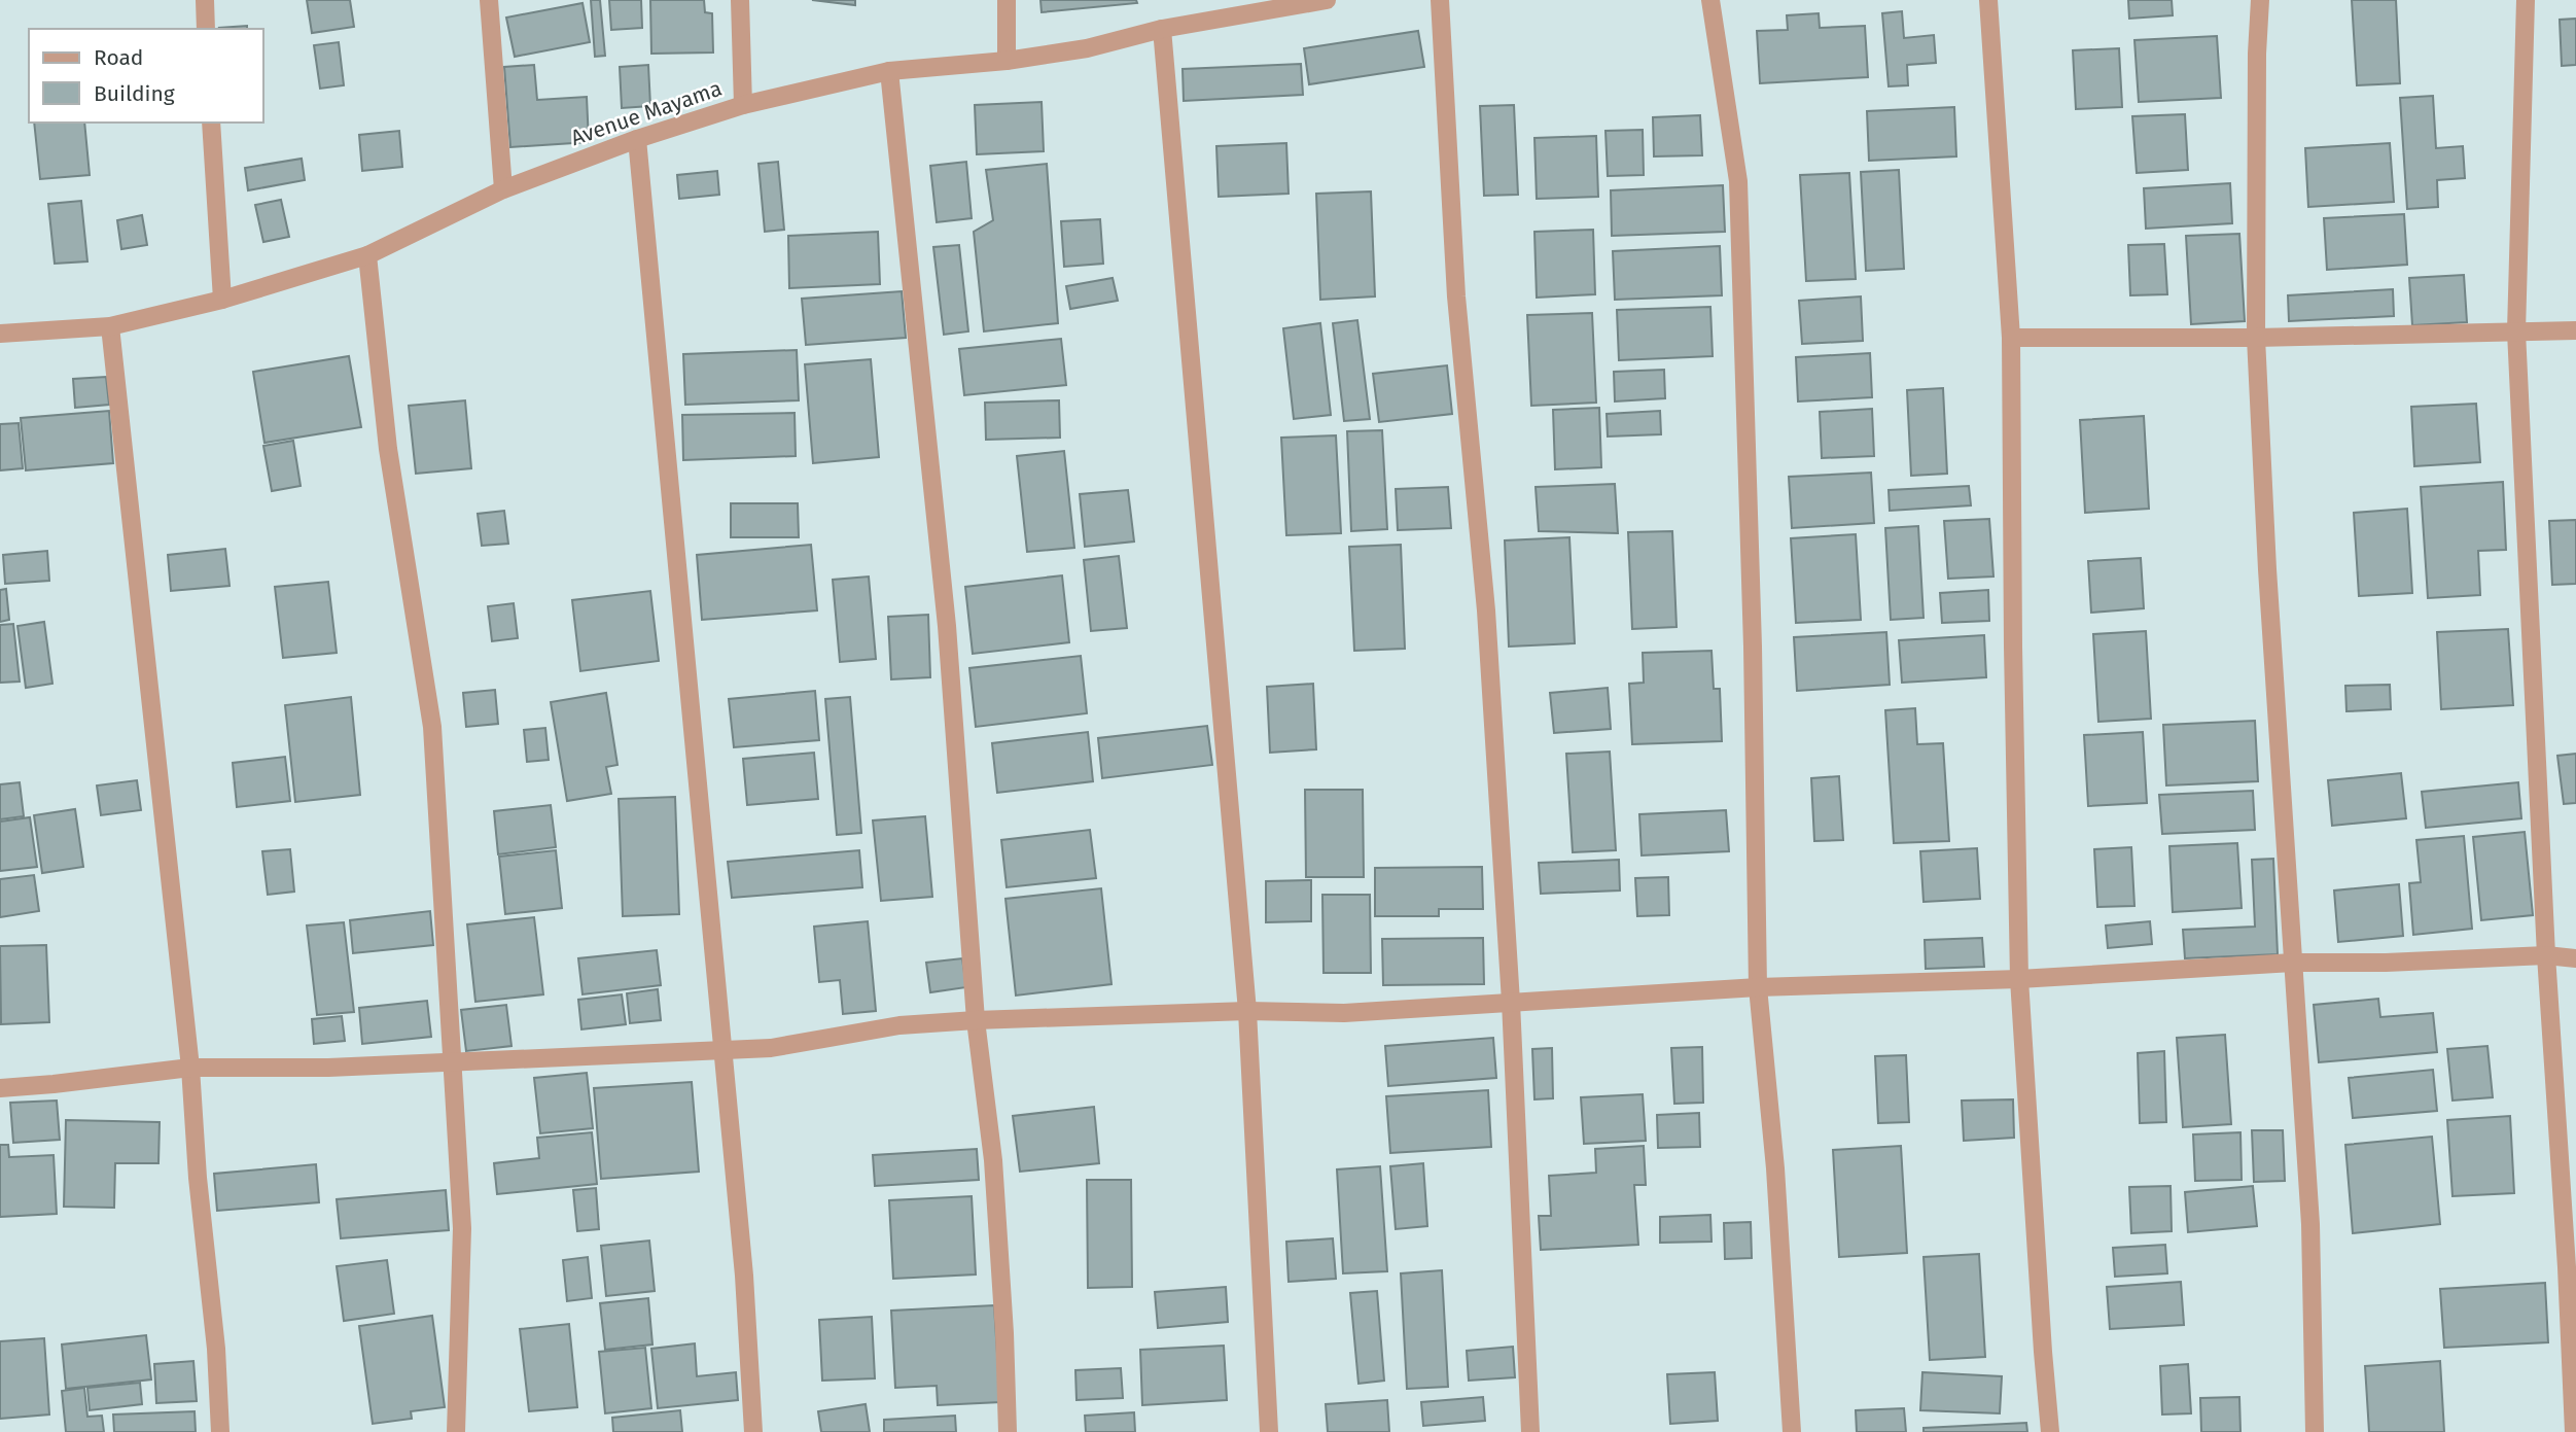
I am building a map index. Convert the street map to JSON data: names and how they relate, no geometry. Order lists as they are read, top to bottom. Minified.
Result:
{"streets":{"street":["Avenue Mayama"]},"legend":["Road","Building"]}
